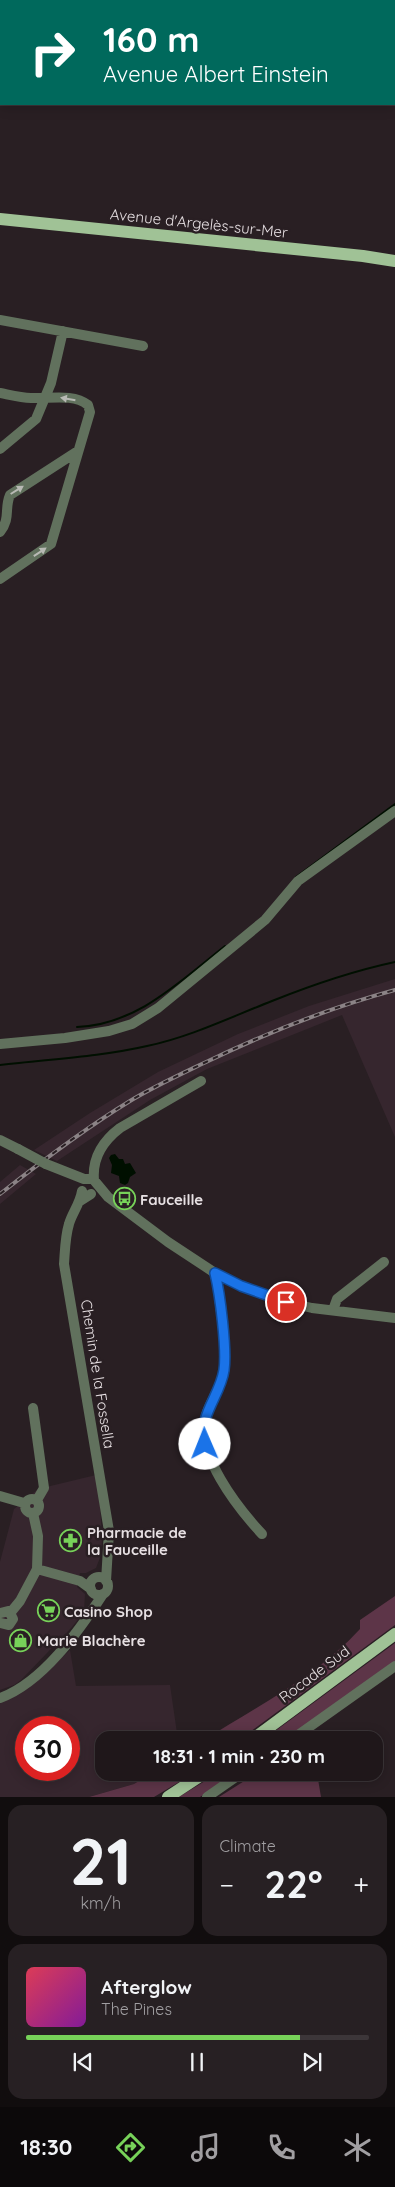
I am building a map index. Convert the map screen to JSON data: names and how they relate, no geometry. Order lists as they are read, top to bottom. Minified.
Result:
{"streets":{"main road":["Avenue d'Argelès-sur-Mer","Rocade Sud"],"street":["Chemin de la Fossella"]},"places":{"bus stop":["Fauceille"],"pharmacy":["Pharmacie de la Fauceille"],"supermarket":["Casino Shop"],"shop":["Marie Blachère"]},"page":{"turn":["160 m","Avenue Albert Einstein"],"limit":"30","trip":"18:31 · 1 min · 230 m","tile":[["21","km/h"],"Climate"],"heat":["−","22°","+"],"song":["Afterglow","The Pines"],"tabs":"18:30"}}
